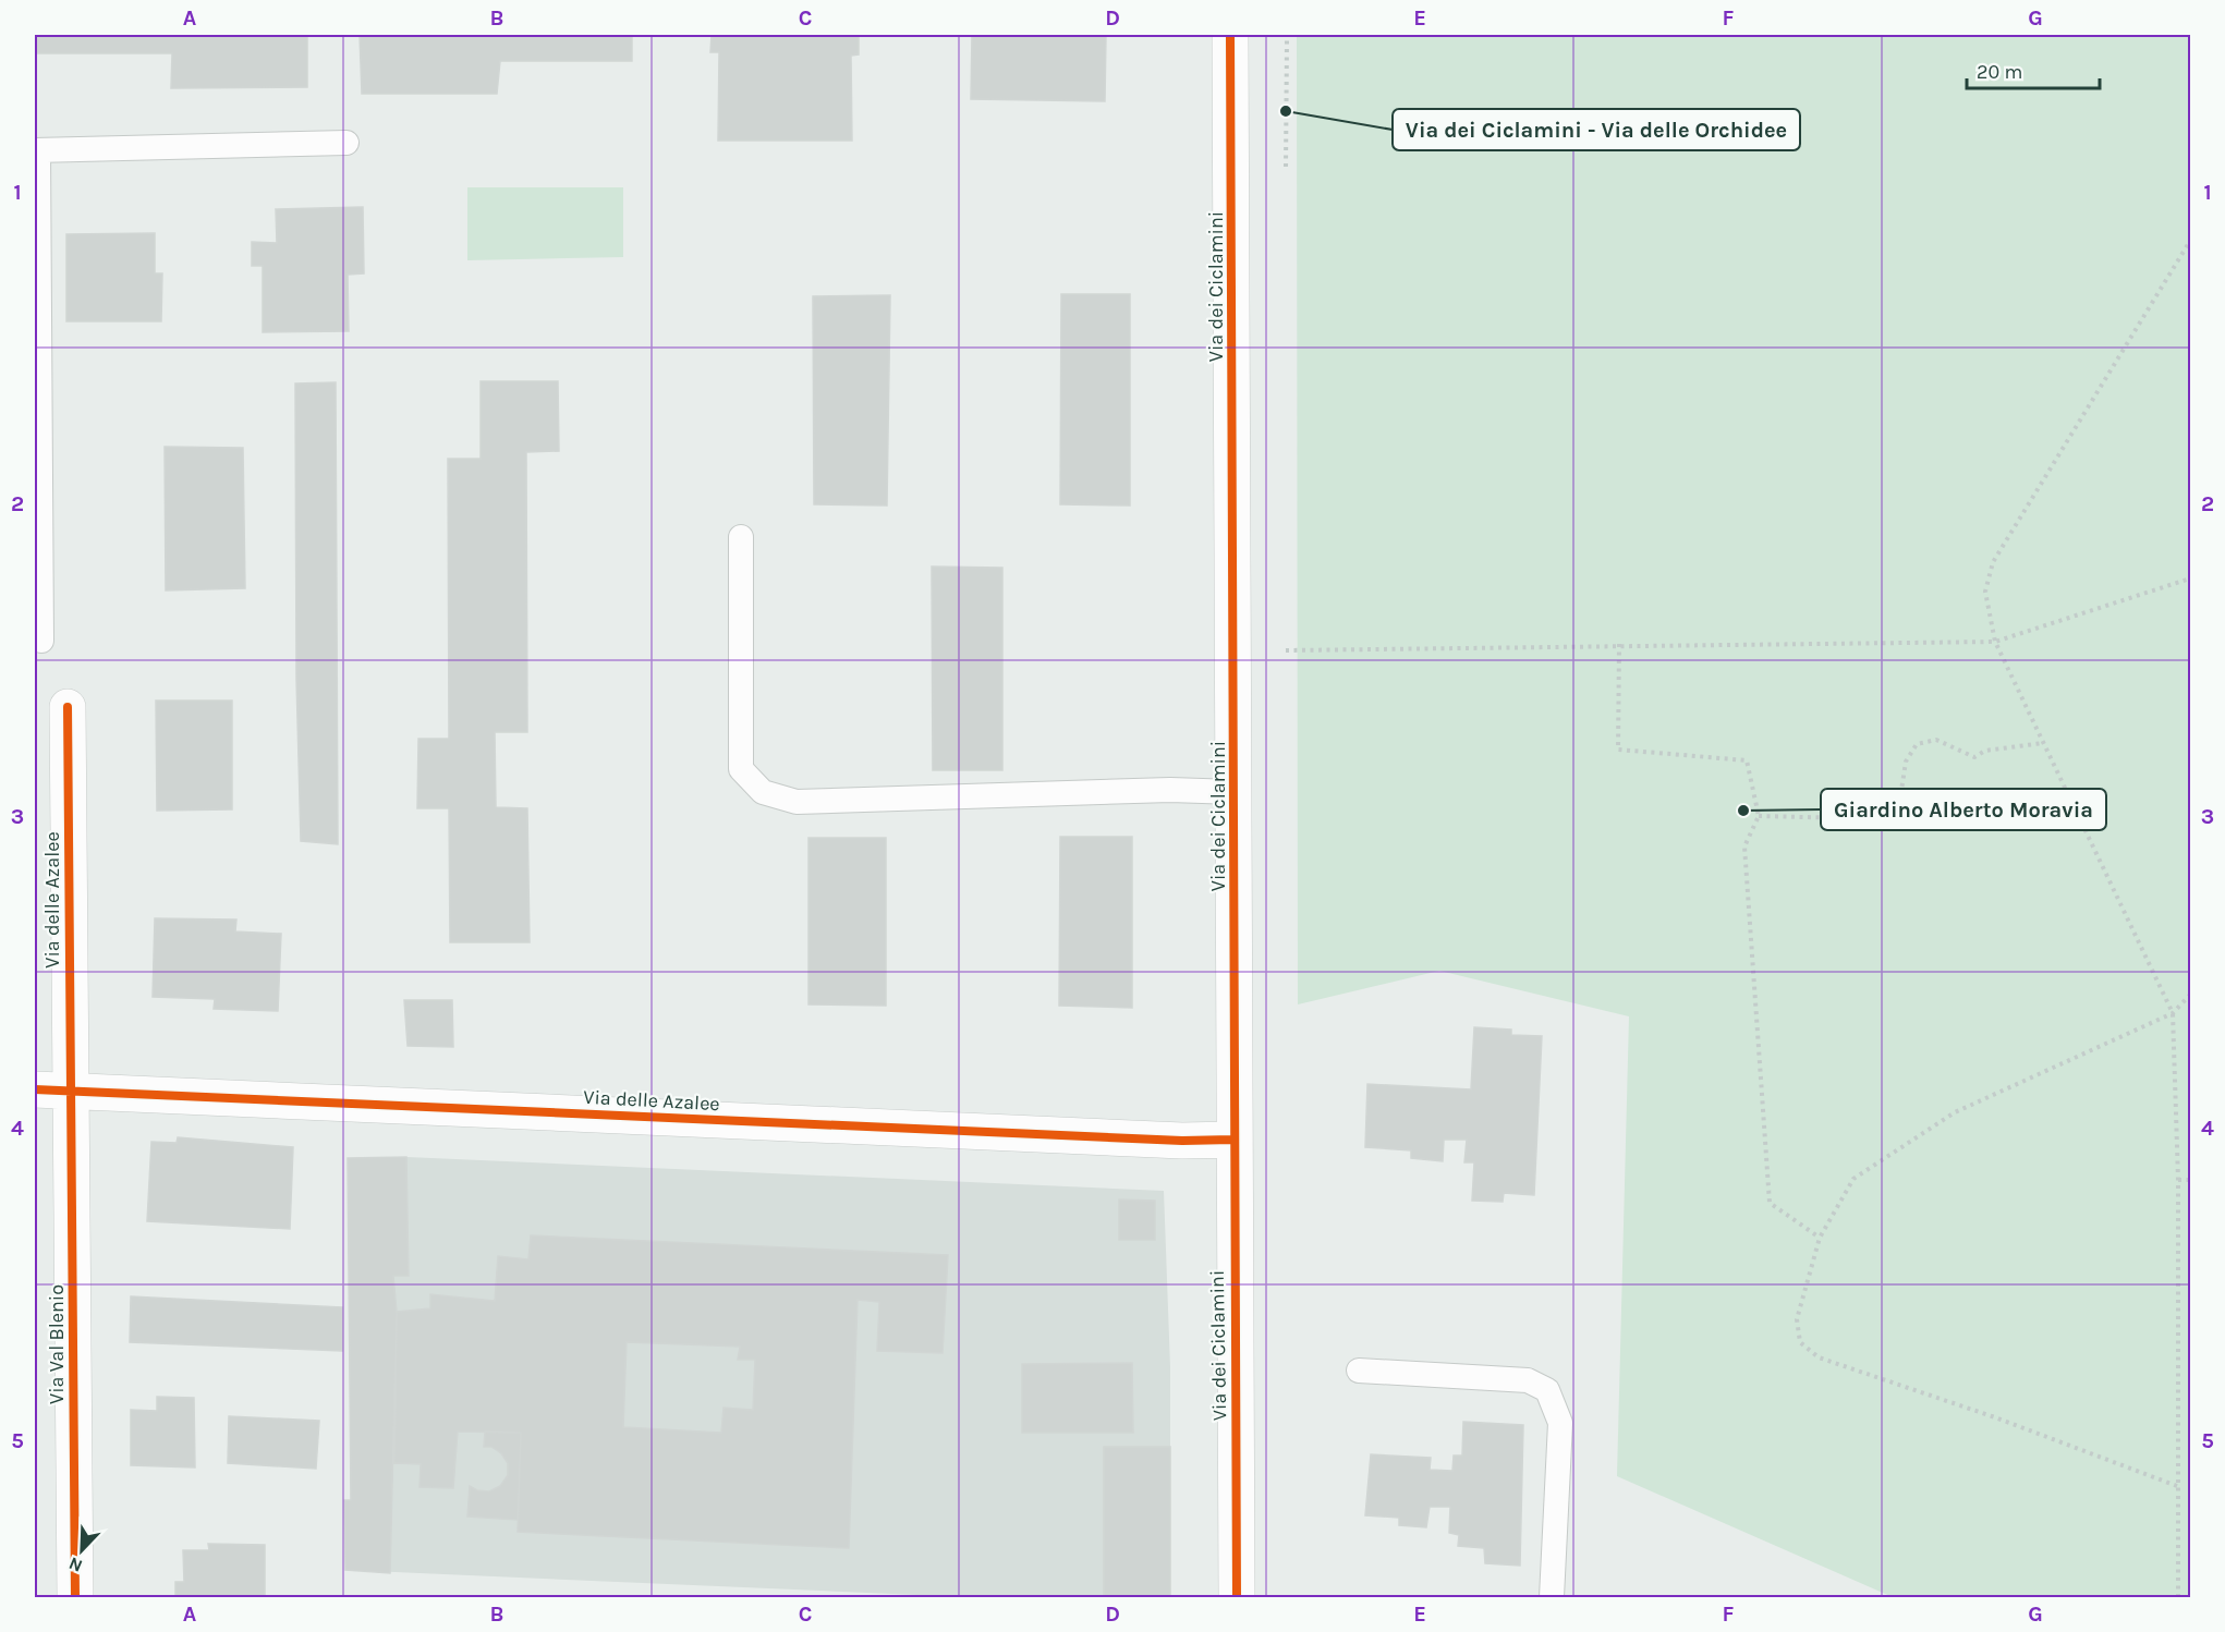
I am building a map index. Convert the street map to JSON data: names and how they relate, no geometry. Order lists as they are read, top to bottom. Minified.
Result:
{"streets":{"street":["Via dei Ciclamini","Via delle Azalee","Via Val Blenio"]},"crossings":[["Via dei Ciclamini","Via delle Azalee"],["Via delle Azalee","Via Val Blenio"]],"places":["Via dei Ciclamini - Via delle Orchidee","Giardino Alberto Moravia"],"scale_bar":"20 m","north":"bottom left","grid":{"columns":["A","B","C","D","E","F","G"],"rows":["1","2","3","4","5"]}}
